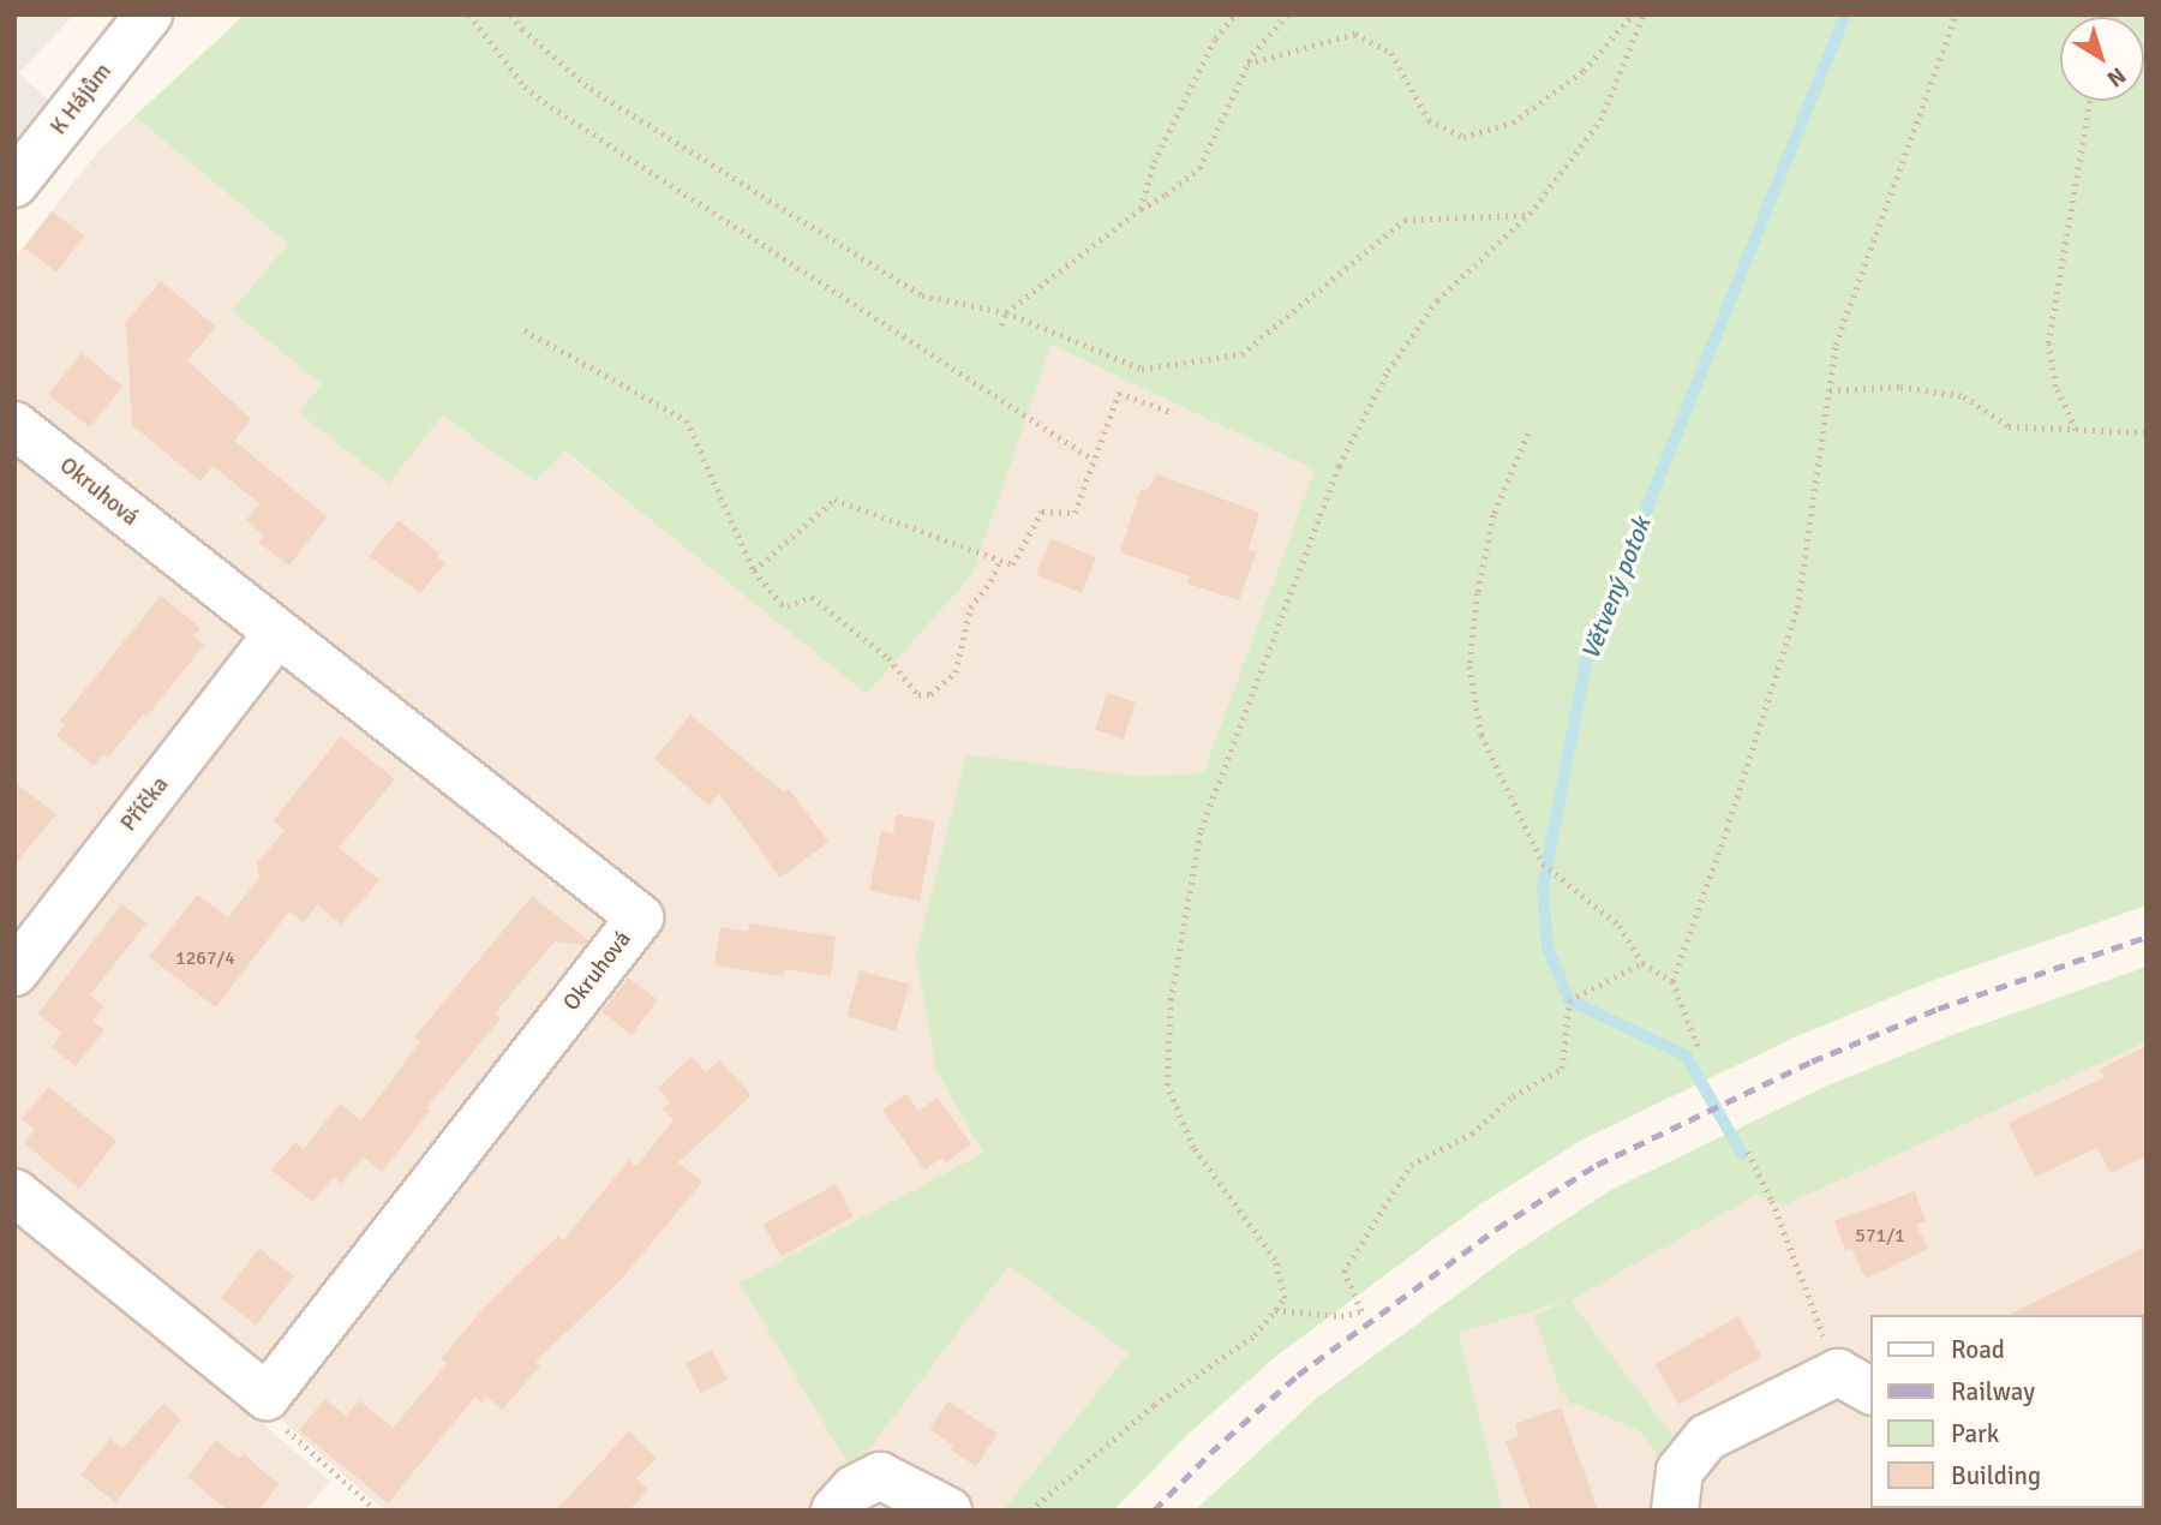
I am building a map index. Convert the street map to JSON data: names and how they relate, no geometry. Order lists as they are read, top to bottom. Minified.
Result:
{"streets":{"street":["K Hájům","Okruhová","Příčka"]},"crossings":[["Okruhová","Příčka"]],"water":["Větvený potok"],"house_numbers":["1267/4","571/1"],"legend":["Road","Railway","Park","Building"],"north":"bottom right"}
